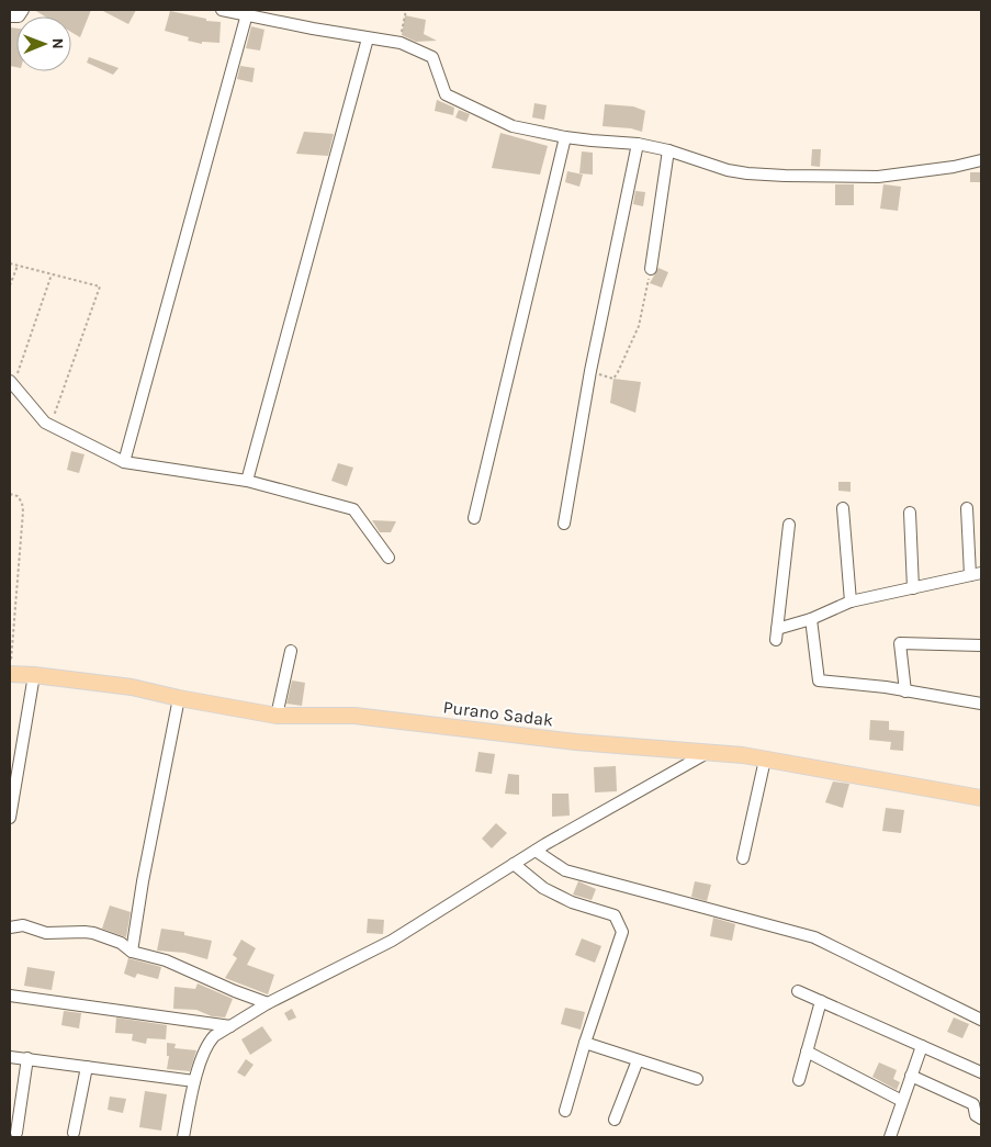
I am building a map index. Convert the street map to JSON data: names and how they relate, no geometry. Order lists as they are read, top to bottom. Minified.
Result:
{"streets":{"main road":["Purano Sadak"]},"north":"right"}
